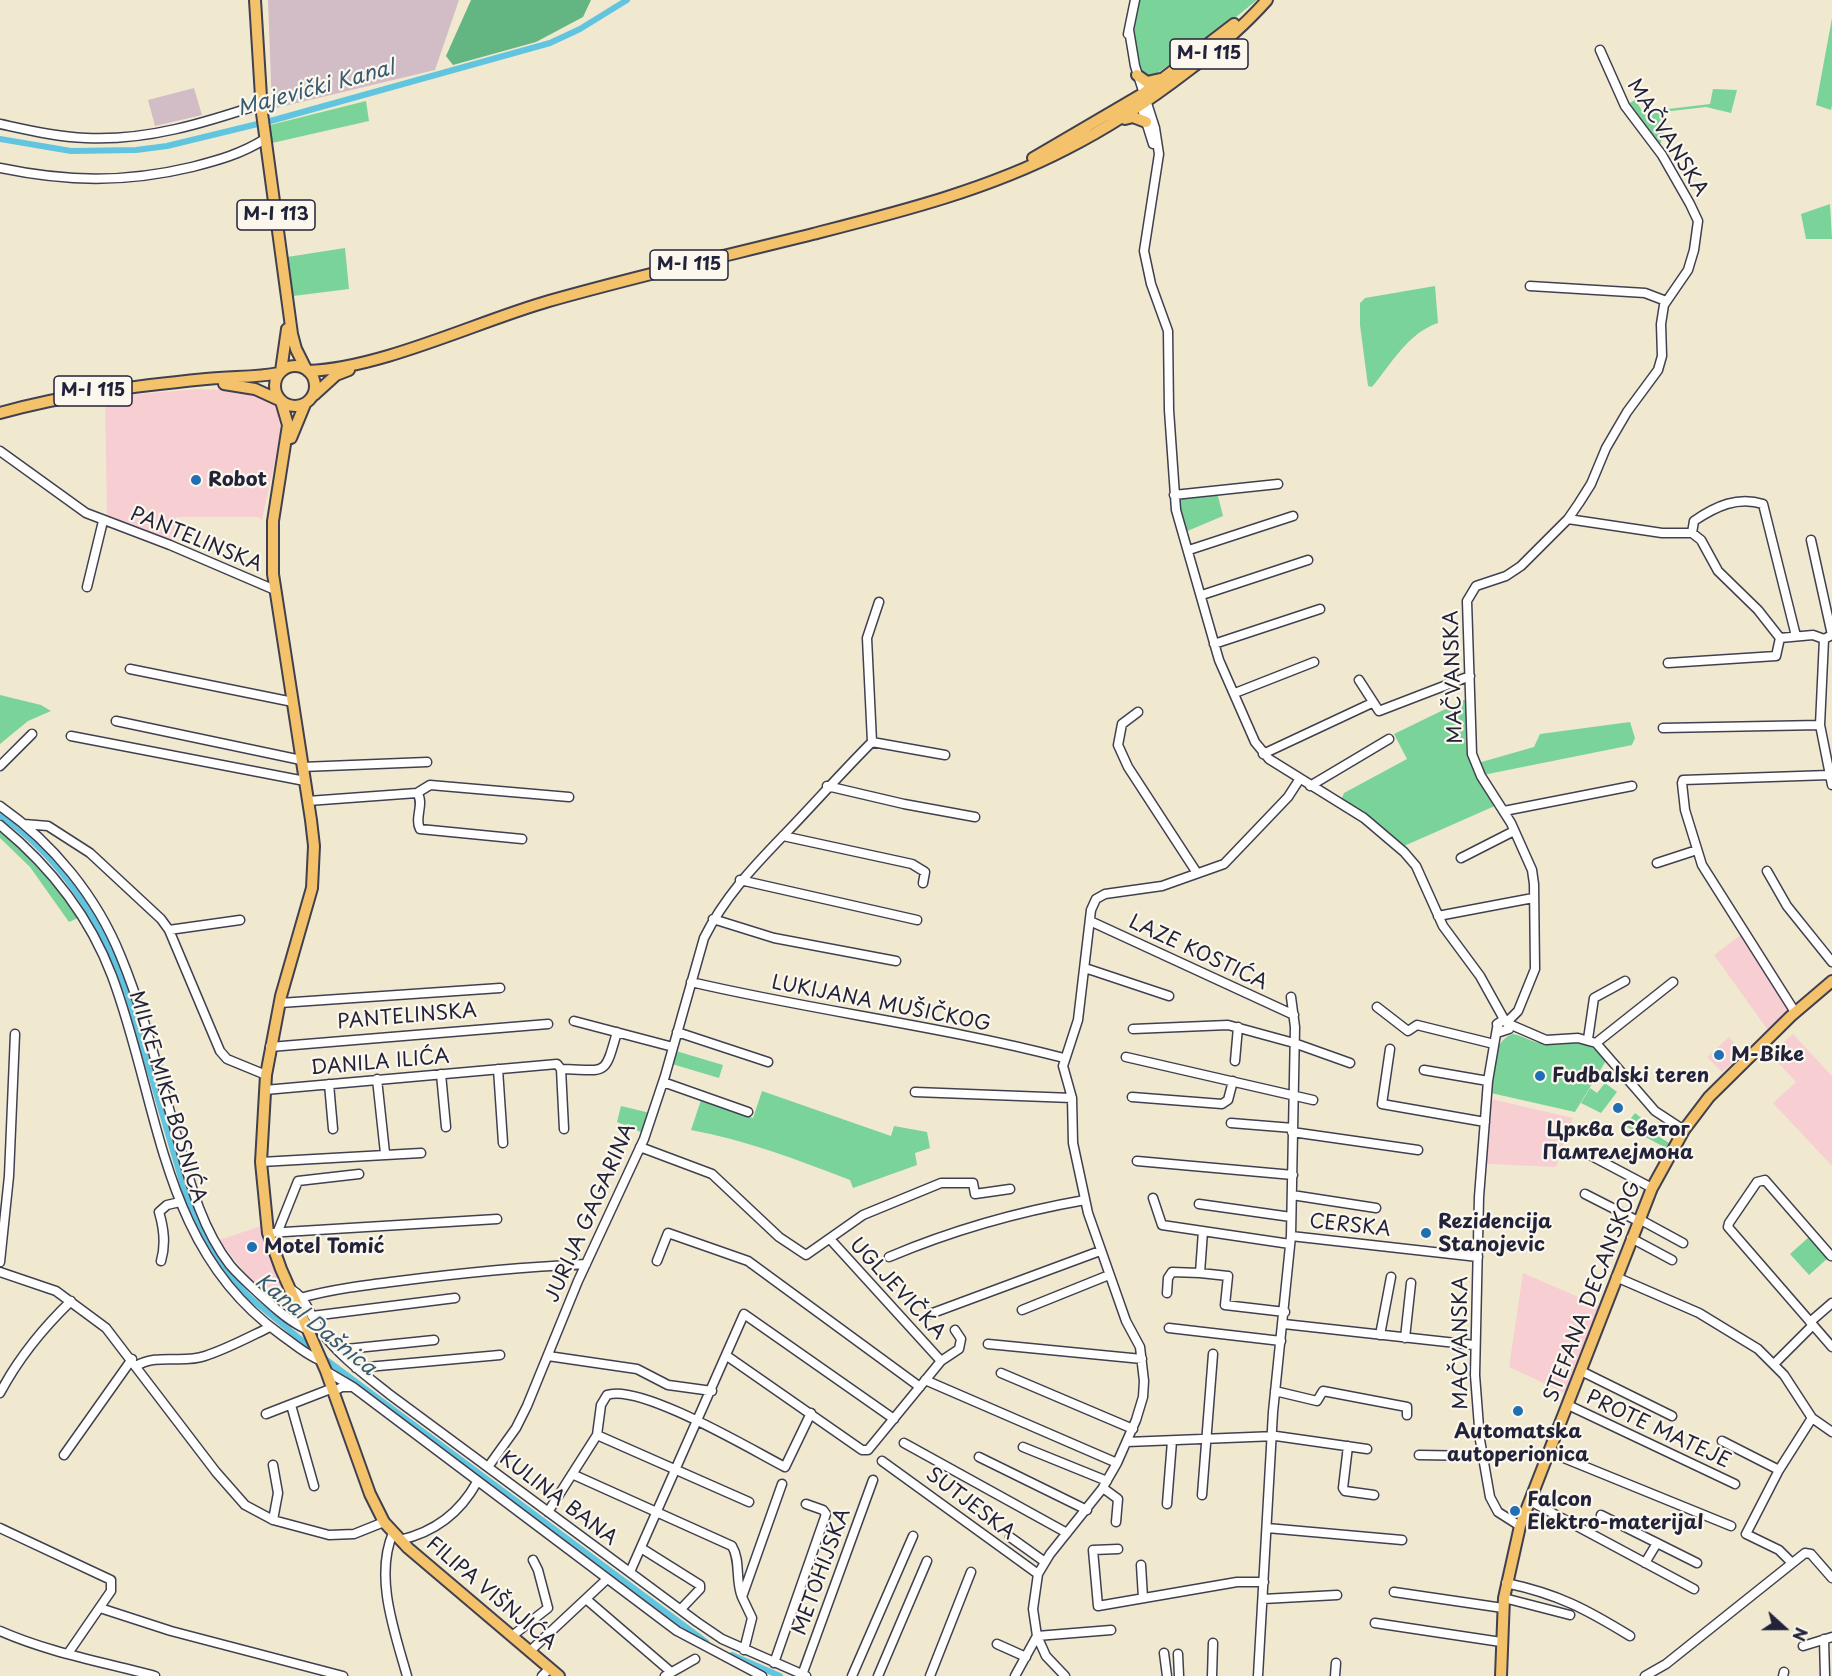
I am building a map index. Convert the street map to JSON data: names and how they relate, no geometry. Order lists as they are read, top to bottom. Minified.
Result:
{"streets":{"main road":["M-I 115","M-I 113","PANTELINSKA","STEFANA DECANSKOG","FILIPA VIŠNJIĆA"],"street":["MAČVANSKA","LAZE KOSTIĆA","LUKIJANA MUŠIČKOG","DANILA ILIĆA","MILKE MIKE BOSNIĆA","JURIJA GAGARINA","CERSKA","UGLJEVIČKA","PROTE MATEJE","KULINA BANA","SUTJESKA","METOHIJSKA"]},"crossings":[["M-I 115","M-I 113"],["MAČVANSKA","CERSKA"],["MAČVANSKA","STEFANA DECANSKOG"],["PANTELINSKA","DANILA ILIĆA"],["PANTELINSKA","MILKE MIKE BOSNIĆA"],["PANTELINSKA","KULINA BANA"],["PANTELINSKA","FILIPA VIŠNJIĆA"],["LAZE KOSTIĆA","CERSKA"],["LUKIJANA MUŠIČKOG","JURIJA GAGARINA"],["MILKE MIKE BOSNIĆA","FILIPA VIŠNJIĆA"],["JURIJA GAGARINA","UGLJEVIČKA"],["JURIJA GAGARINA","KULINA BANA"],["STEFANA DECANSKOG","PROTE MATEJE"],["KULINA BANA","METOHIJSKA"]],"water":["Majevički Kanal","Kanal Dašnica"],"places":["Robot","M-Bike","Fudbalski teren","Црква Светог Памтелејмона","Rezidencija Stanojevic","Motel Tomić","Automatska autoperionica","Falcon Elektro-materijal"],"north":"right"}
